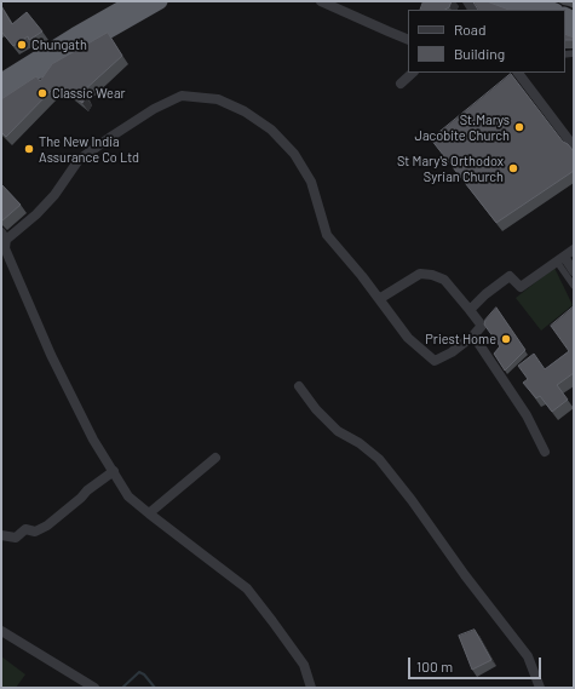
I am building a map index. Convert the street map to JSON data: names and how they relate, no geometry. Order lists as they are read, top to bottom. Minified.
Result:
{"places":["Chungath","Classic Wear","St.Marys Jacobite Church","The New India Assurance Co Ltd","St Mary's Orthodox Syrian Church","Priest Home"],"legend":["Road","Building"],"scale_bar":"100 m"}
